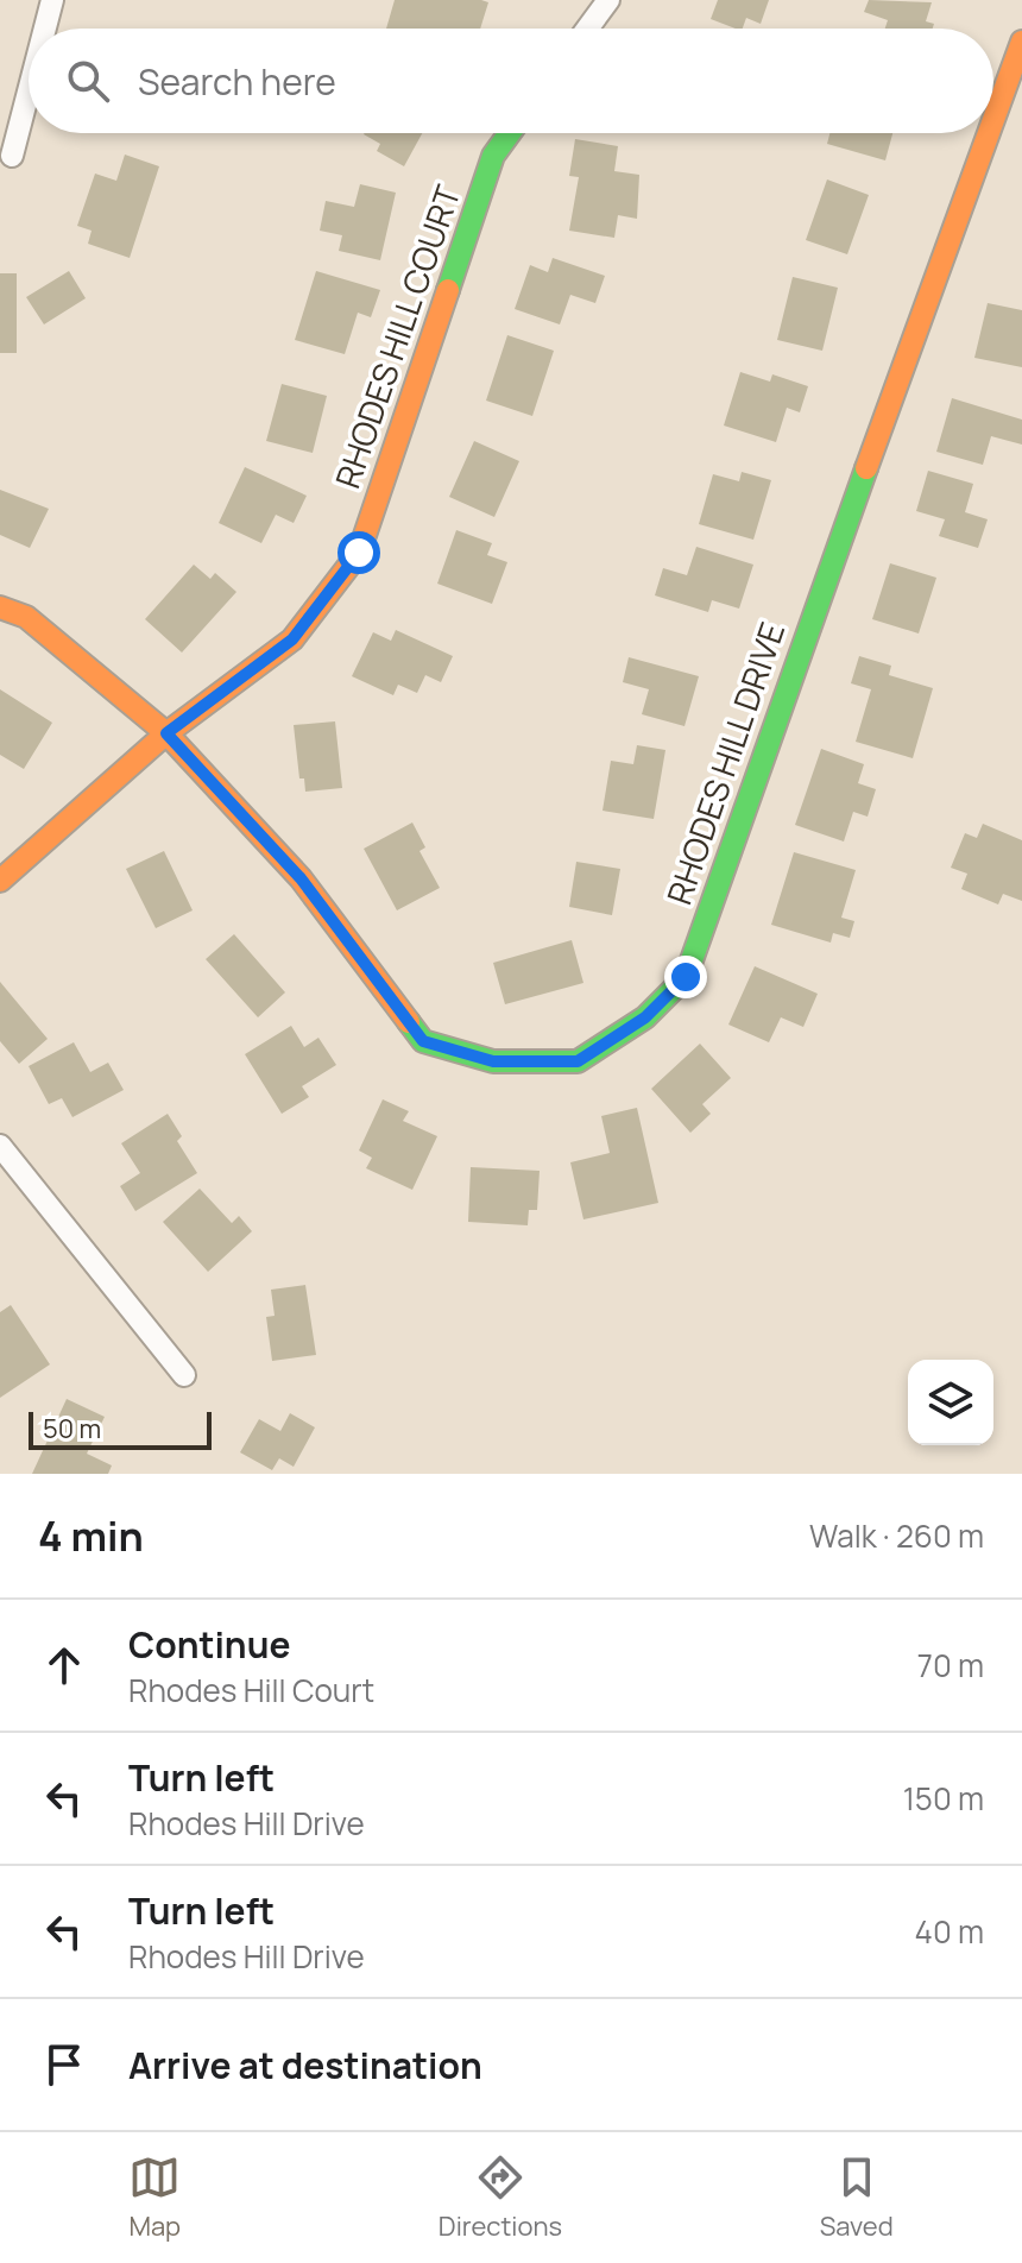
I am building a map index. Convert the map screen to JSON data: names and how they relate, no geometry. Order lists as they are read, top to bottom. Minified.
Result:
{"streets":{"street":["RHODES HILL COURT","RHODES HILL DRIVE"]},"crossings":[["RHODES HILL COURT","RHODES HILL DRIVE"]],"scale_bar":"50 m","page":{"search":"Search here","scale":"50 m","heading":["4 min","Walk · 260 m"],"list":[["Continue","Rhodes Hill Court","70 m"],["Turn left","Rhodes Hill Drive","150 m"],["Turn left","Rhodes Hill Drive","40 m"],"Arrive at destination"],"nav":["Map","Directions","Saved"]}}
